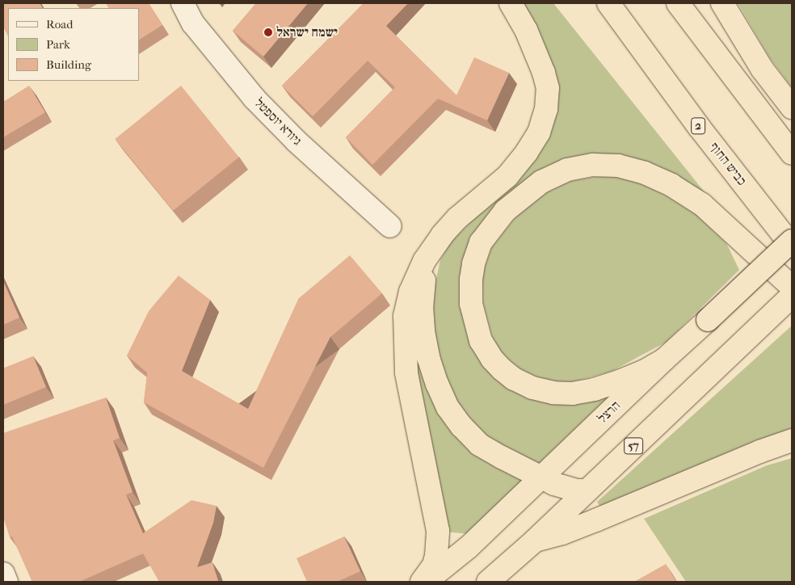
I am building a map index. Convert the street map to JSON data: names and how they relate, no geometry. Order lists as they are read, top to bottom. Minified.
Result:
{"streets":{"highway":["2","כביש החוף","הרצל","57"],"street":["גיורא יוספטל"]},"places":["ישמח ישראל"],"legend":["Road","Park","Building"]}
